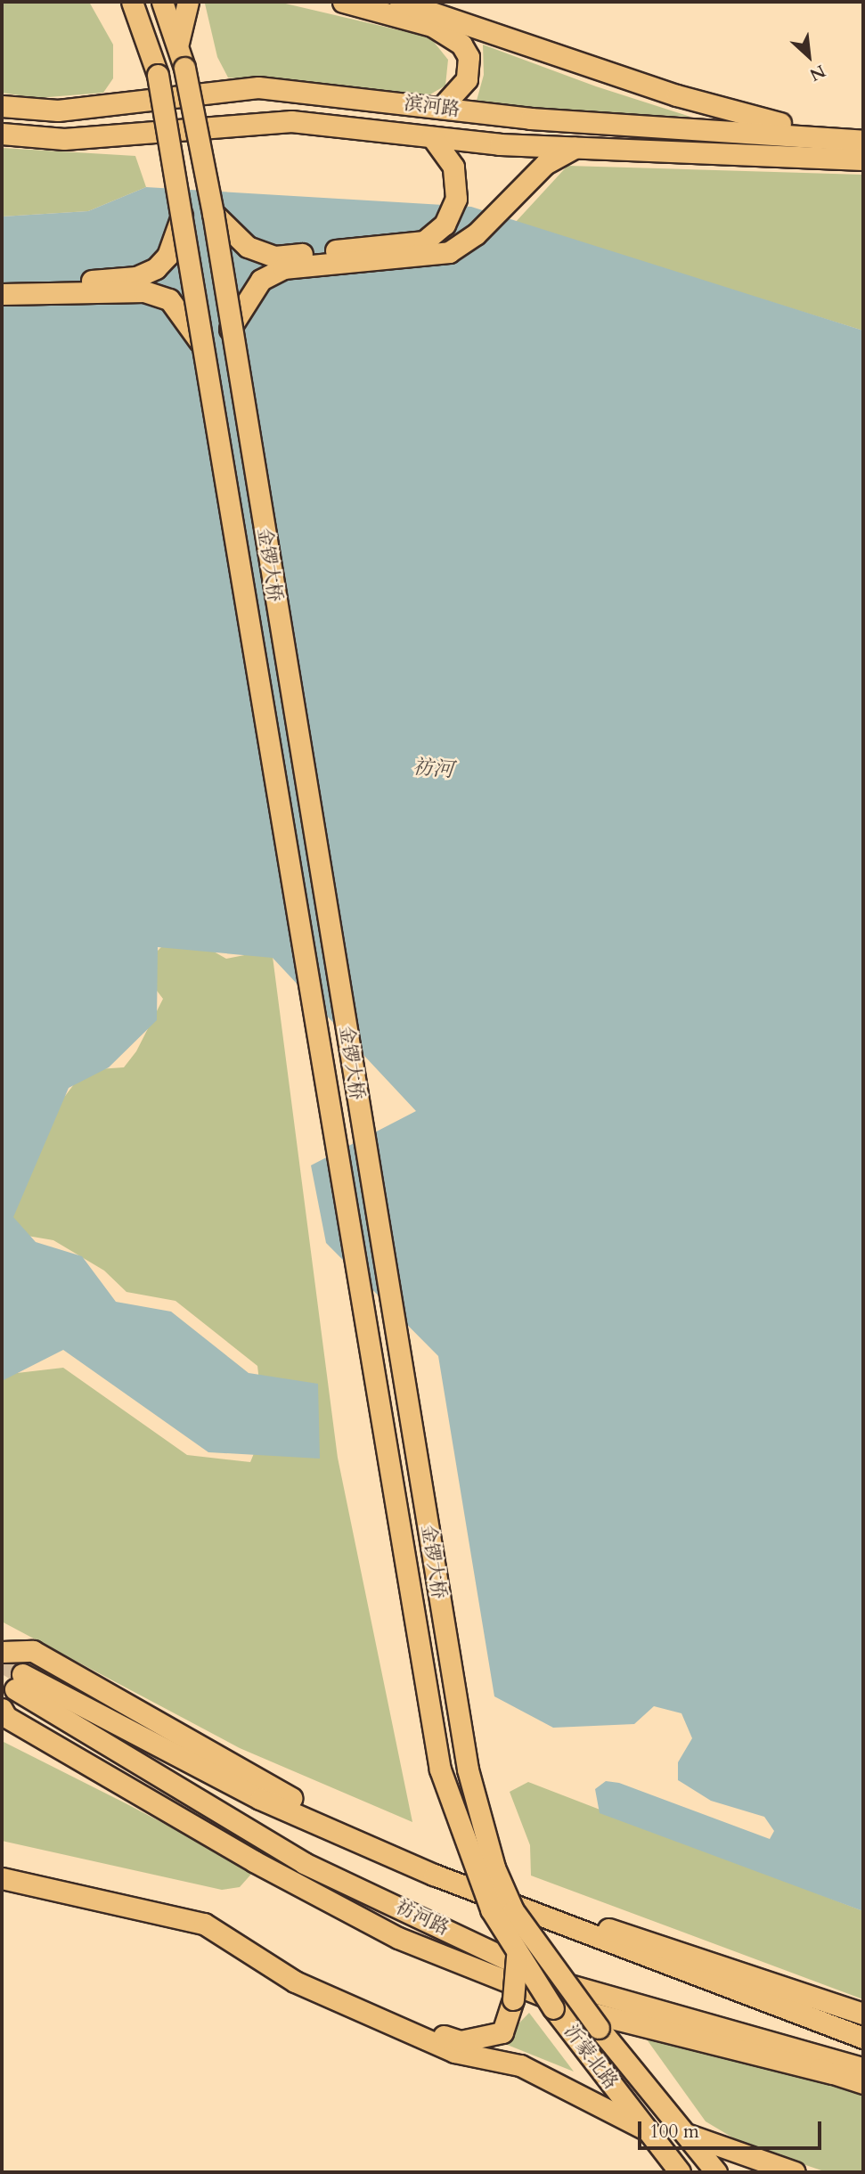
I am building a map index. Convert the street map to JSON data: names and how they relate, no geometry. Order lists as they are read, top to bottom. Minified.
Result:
{"streets":{"main road":["滨河路","金锣大桥","祊河路","沂蒙北路"]},"crossings":[["金锣大桥","沂蒙北路"]],"water":["祊河"],"scale_bar":"100 m","north":"bottom right"}
